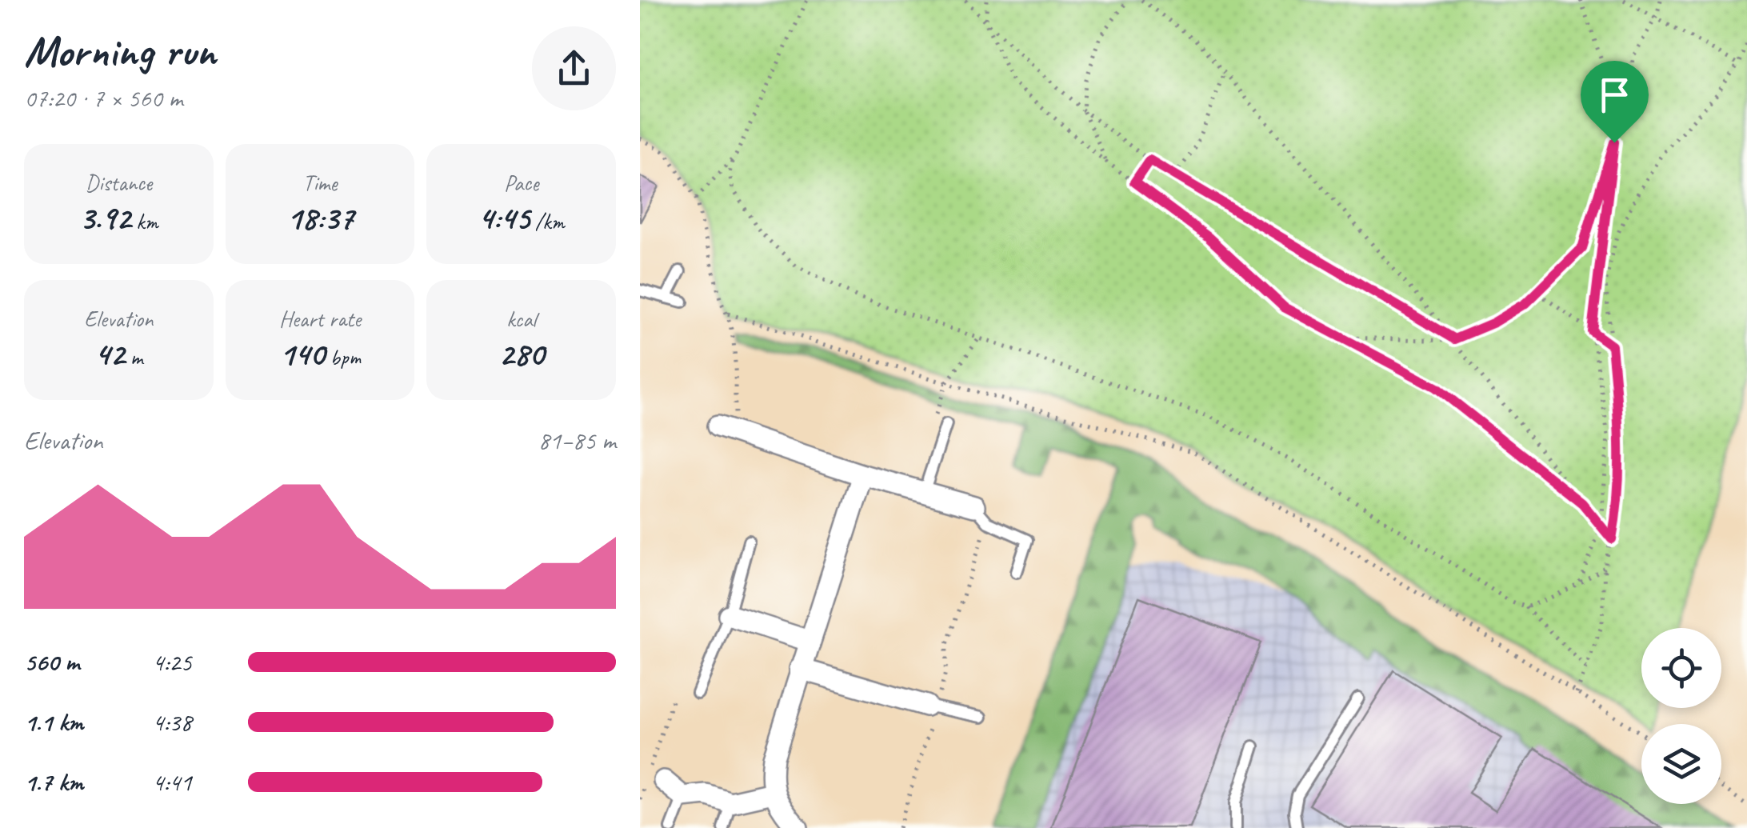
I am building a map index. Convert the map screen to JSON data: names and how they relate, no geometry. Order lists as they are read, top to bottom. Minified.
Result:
{"page":{"heading":["Morning run","07:20 · 7 × 560 m"],"stats":[["Distance","3.92 km"],["Time","18:37"],["Pace","4:45 /km"],["Elevation","42 m"],["Heart rate","140 bpm"],["kcal","280"]],"chart":["Elevation","81–85 m"],"list":[{"name":"560 m","note":"4:25"},{"name":"1.1 km","note":"4:38"},{"name":"1.7 km","note":"4:41"}]}}
